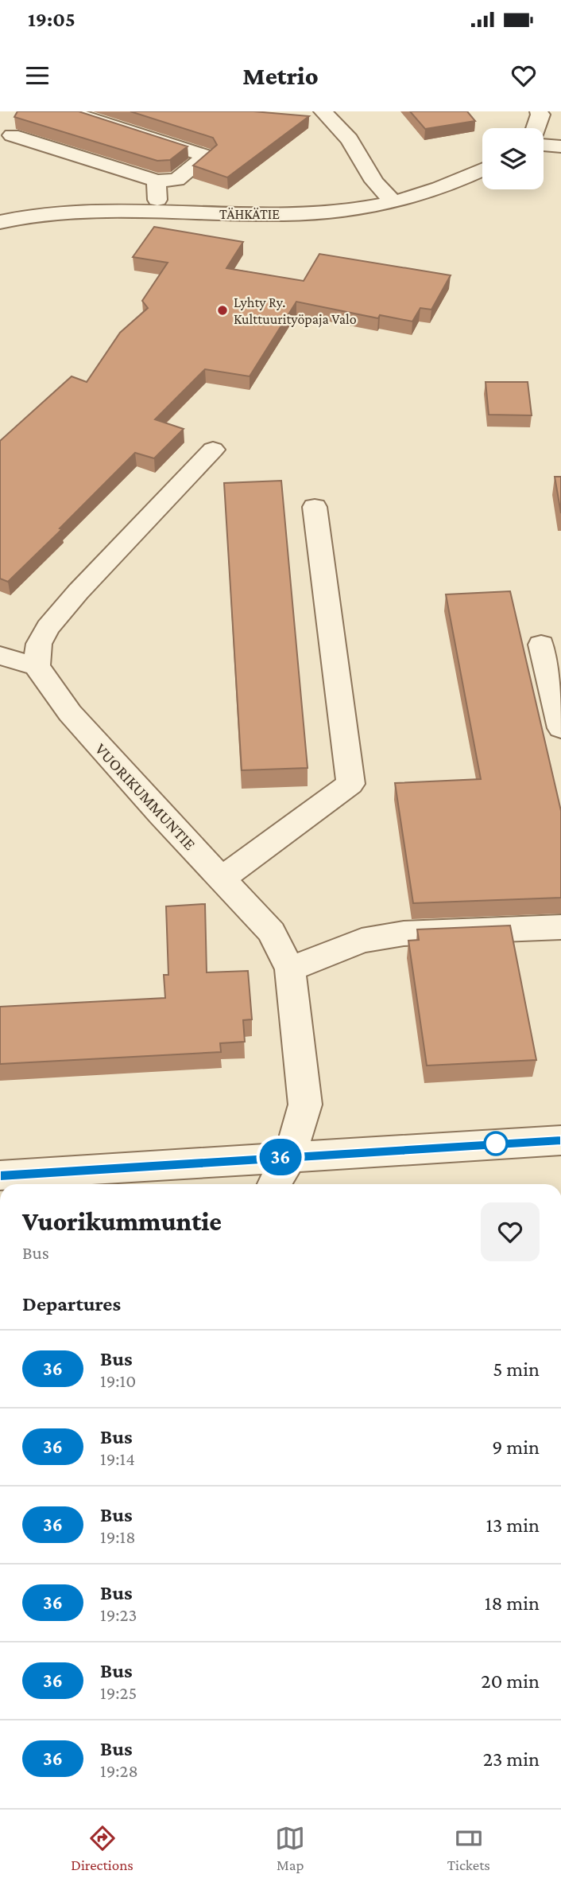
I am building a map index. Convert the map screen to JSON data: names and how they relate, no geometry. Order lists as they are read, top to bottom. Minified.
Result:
{"streets":{"street":["TÄHKÄTIE","VUORIKUMMUNTIE"]},"places":["Lyhty Ry. Kulttuurityöpaja Valo"],"lines":["bus line 36"],"page":{"status":"19:05","header":"Metrio","on_map":"36","heading":[["Vuorikummuntie","Bus"],"Departures"],"list":[{"mark":"36","name":"Bus","note":"19:10","value":"5 min"},{"mark":"36","name":"Bus","note":"19:14","value":"9 min"},{"mark":"36","name":"Bus","note":"19:18","value":"13 min"},{"mark":"36","name":"Bus","note":"19:23","value":"18 min"},{"mark":"36","name":"Bus","note":"19:25","value":"20 min"},{"mark":"36","name":"Bus","note":"19:28","value":"23 min"}],"tabs":["Directions","Map","Tickets"]}}
